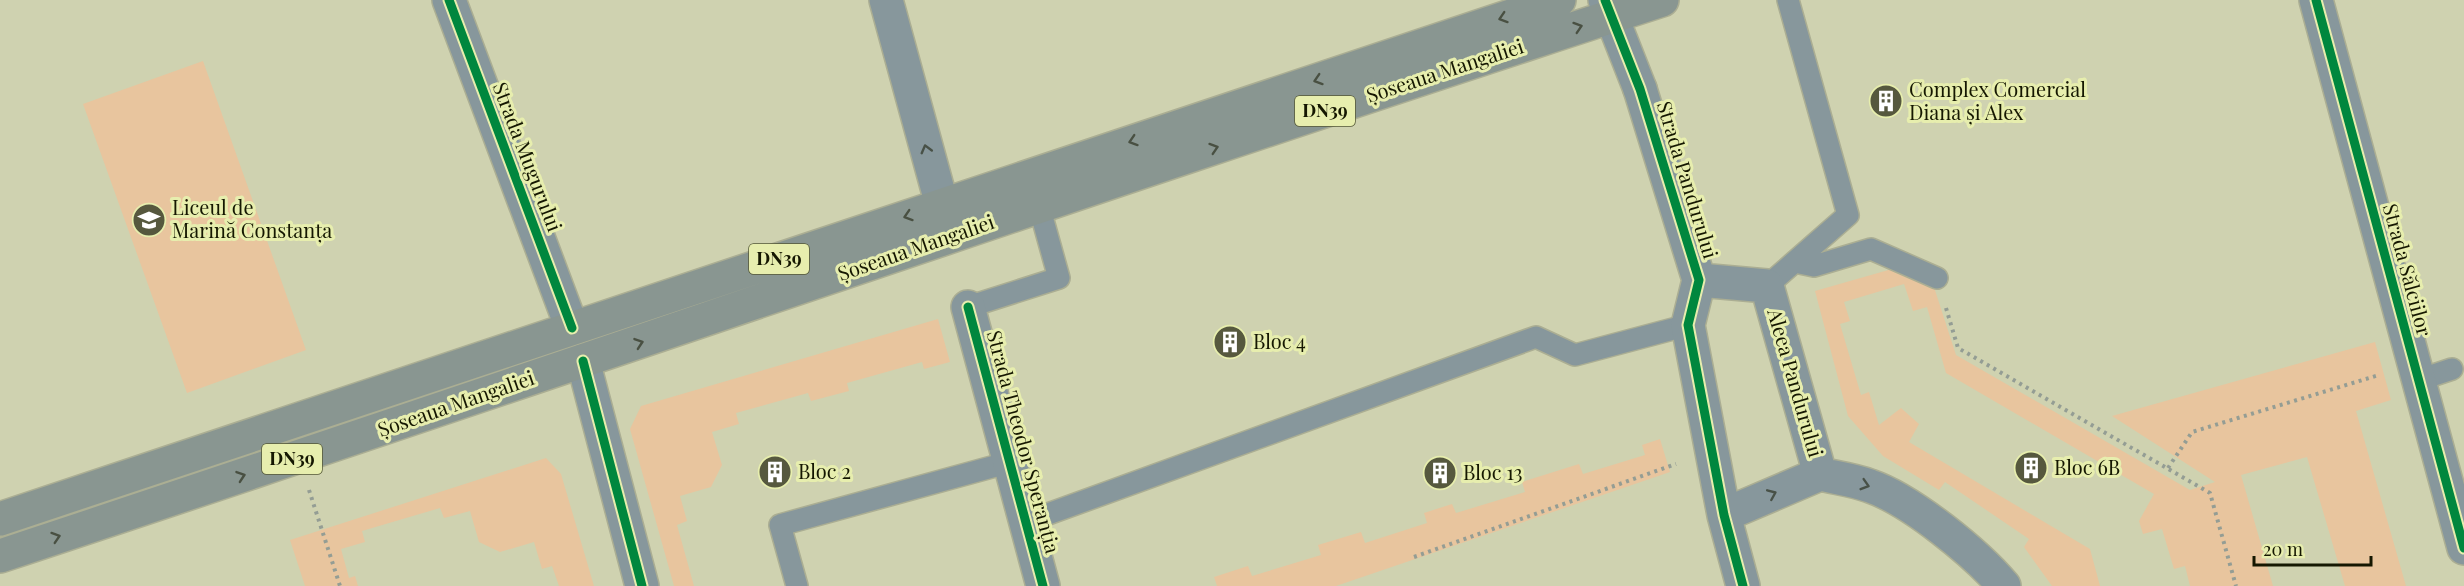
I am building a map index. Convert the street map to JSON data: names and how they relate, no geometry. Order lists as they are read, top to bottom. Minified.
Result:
{"streets":{"main road":["Șoseaua Mangaliei","DN39"],"street":["Strada Mugurului","Strada Pandurului","Strada Sălciilor","Aleea Pandurului","Strada Theodor Speranția"]},"crossings":[["Șoseaua Mangaliei","Strada Mugurului"],["Șoseaua Mangaliei","Strada Pandurului"],["Strada Pandurului","Aleea Pandurului"]],"one_way":["Aleea Pandurului"],"places":{"building":["Complex Comercial Diana și Alex","Bloc 4","Bloc 6B","Bloc 2","Bloc 13"],"school or university":["Liceul de Marină Constanța"]},"scale_bar":"20 m"}
